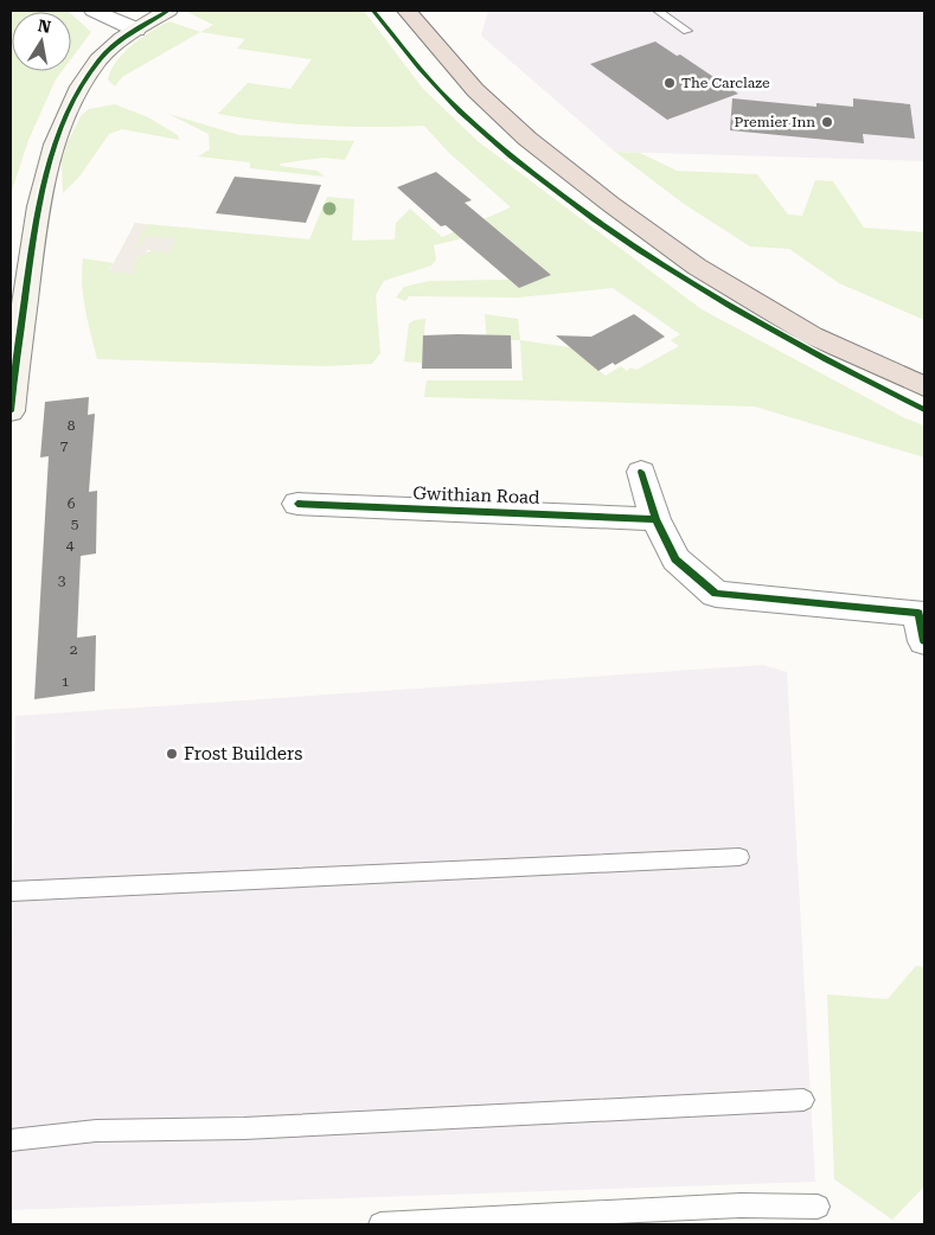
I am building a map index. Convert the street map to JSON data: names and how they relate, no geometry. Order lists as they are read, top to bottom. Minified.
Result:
{"streets":{"street":["Gwithian Road"]},"places":["The Carclaze","Premier Inn","Frost Builders"],"house_numbers":["8","7","6","5","4","3","2","1"],"north":"top"}
